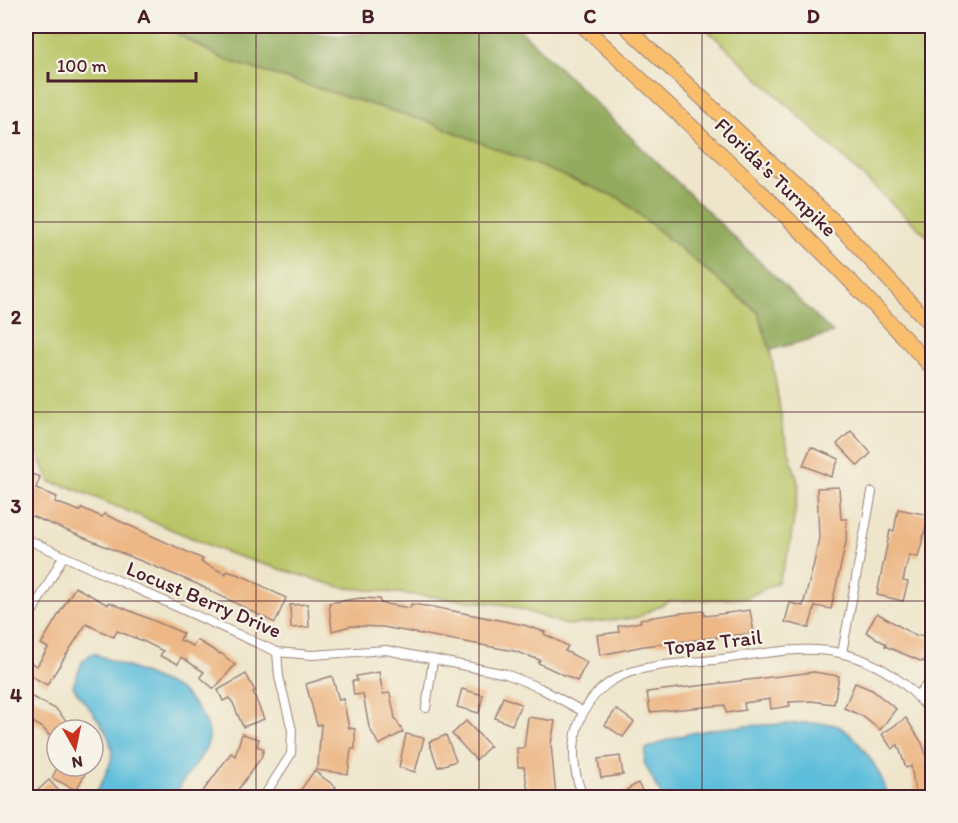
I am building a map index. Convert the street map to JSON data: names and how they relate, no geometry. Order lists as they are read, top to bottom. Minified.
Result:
{"streets":{"highway":["Florida's Turnpike"],"street":["Locust Berry Drive","Topaz Trail"]},"crossings":[["Locust Berry Drive","Topaz Trail"]],"scale_bar":"100 m","north":"bottom","grid":{"columns":["A","B","C","D"],"rows":["1","2","3","4"]}}
